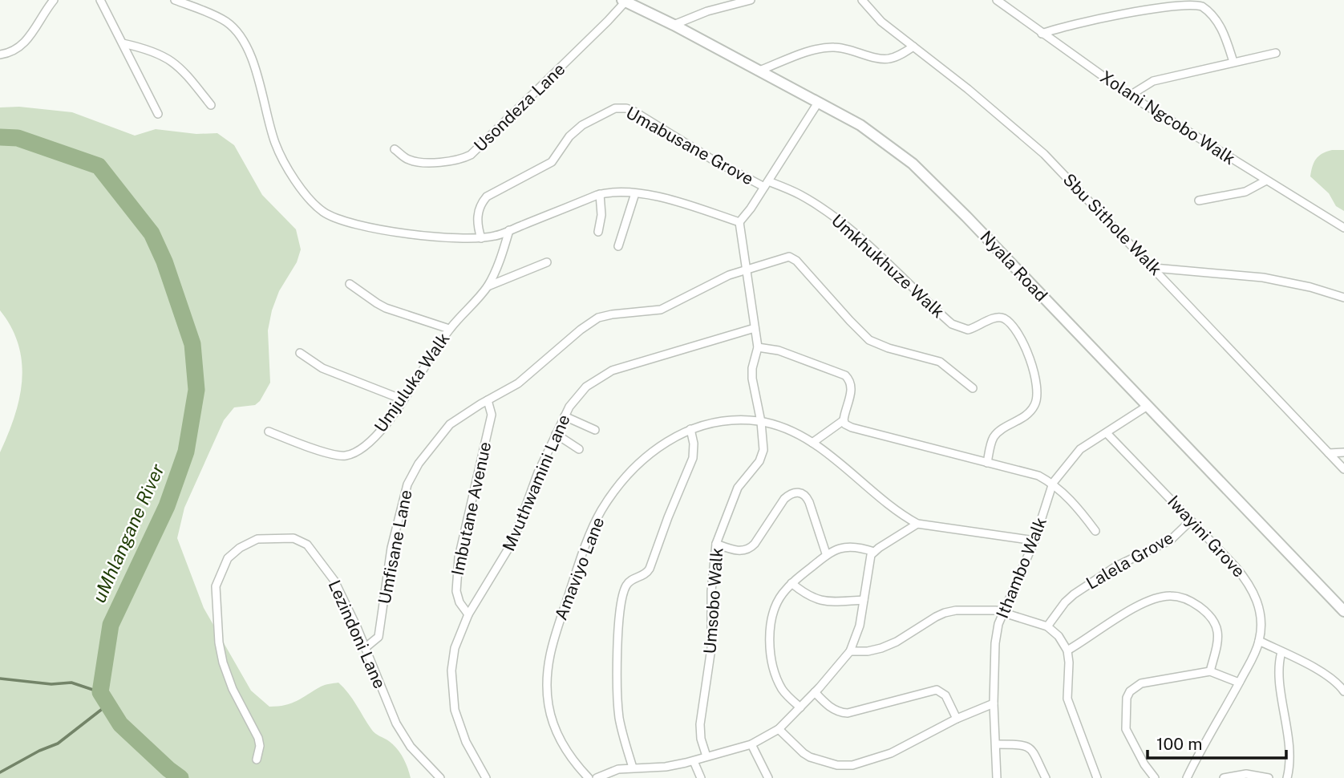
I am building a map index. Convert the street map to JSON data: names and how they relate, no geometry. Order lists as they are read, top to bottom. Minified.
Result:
{"streets":{"street":["Usondeza Lane","Xolani Ngcobo Walk","Umabusane Grove","Sbu Sithole Walk","Umkhukhuze Walk","Nyala Road","Umjuluka Walk","Mvuthwamini Lane","Imbutane Avenue","Iwayini Grove","Umfisane Lane","Lalela Grove","Ithambo Walk","Amaviyo Lane","Umsobo Walk","Lezindoni Lane"]},"crossings":[["Usondeza Lane","Nyala Road"],["Umabusane Grove","Umkhukhuze Walk"],["Nyala Road","Ithambo Walk"],["Mvuthwamini Lane","Imbutane Avenue"],["Imbutane Avenue","Umfisane Lane"],["Iwayini Grove","Lalela Grove"],["Iwayini Grove","Ithambo Walk"],["Umfisane Lane","Lezindoni Lane"],["Ithambo Walk","Amaviyo Lane"],["Amaviyo Lane","Umsobo Walk"]],"water":["uMhlangane River"],"scale_bar":"100 m"}
